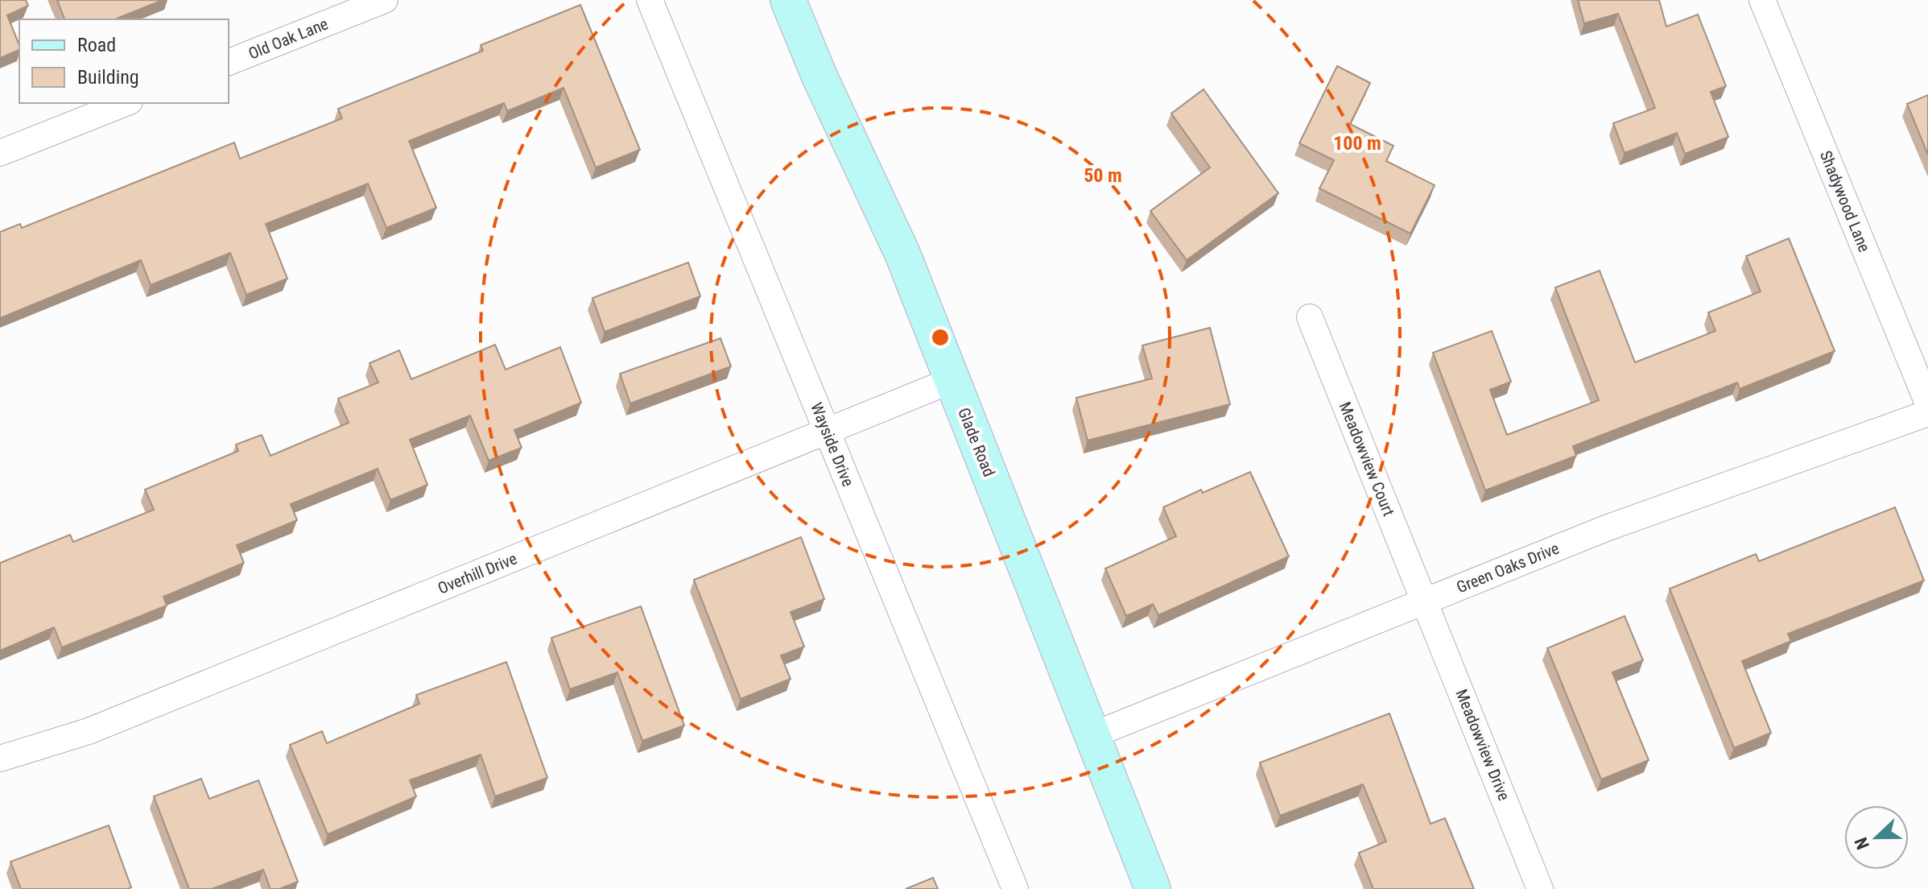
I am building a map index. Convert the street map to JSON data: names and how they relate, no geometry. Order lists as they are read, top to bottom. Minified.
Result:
{"streets":{"main road":["Glade Road"],"street":["Old Oak Lane","Shadywood Lane","Wayside Drive","Meadowview Court","Green Oaks Drive","Overhill Drive","Meadowview Drive"]},"crossings":[["Glade Road","Green Oaks Drive"],["Glade Road","Overhill Drive"],["Wayside Drive","Overhill Drive"],["Meadowview Court","Green Oaks Drive"],["Meadowview Court","Meadowview Drive"],["Green Oaks Drive","Meadowview Drive"]],"legend":["Road","Building"],"north":"left","rings":["100 m","50 m"]}
